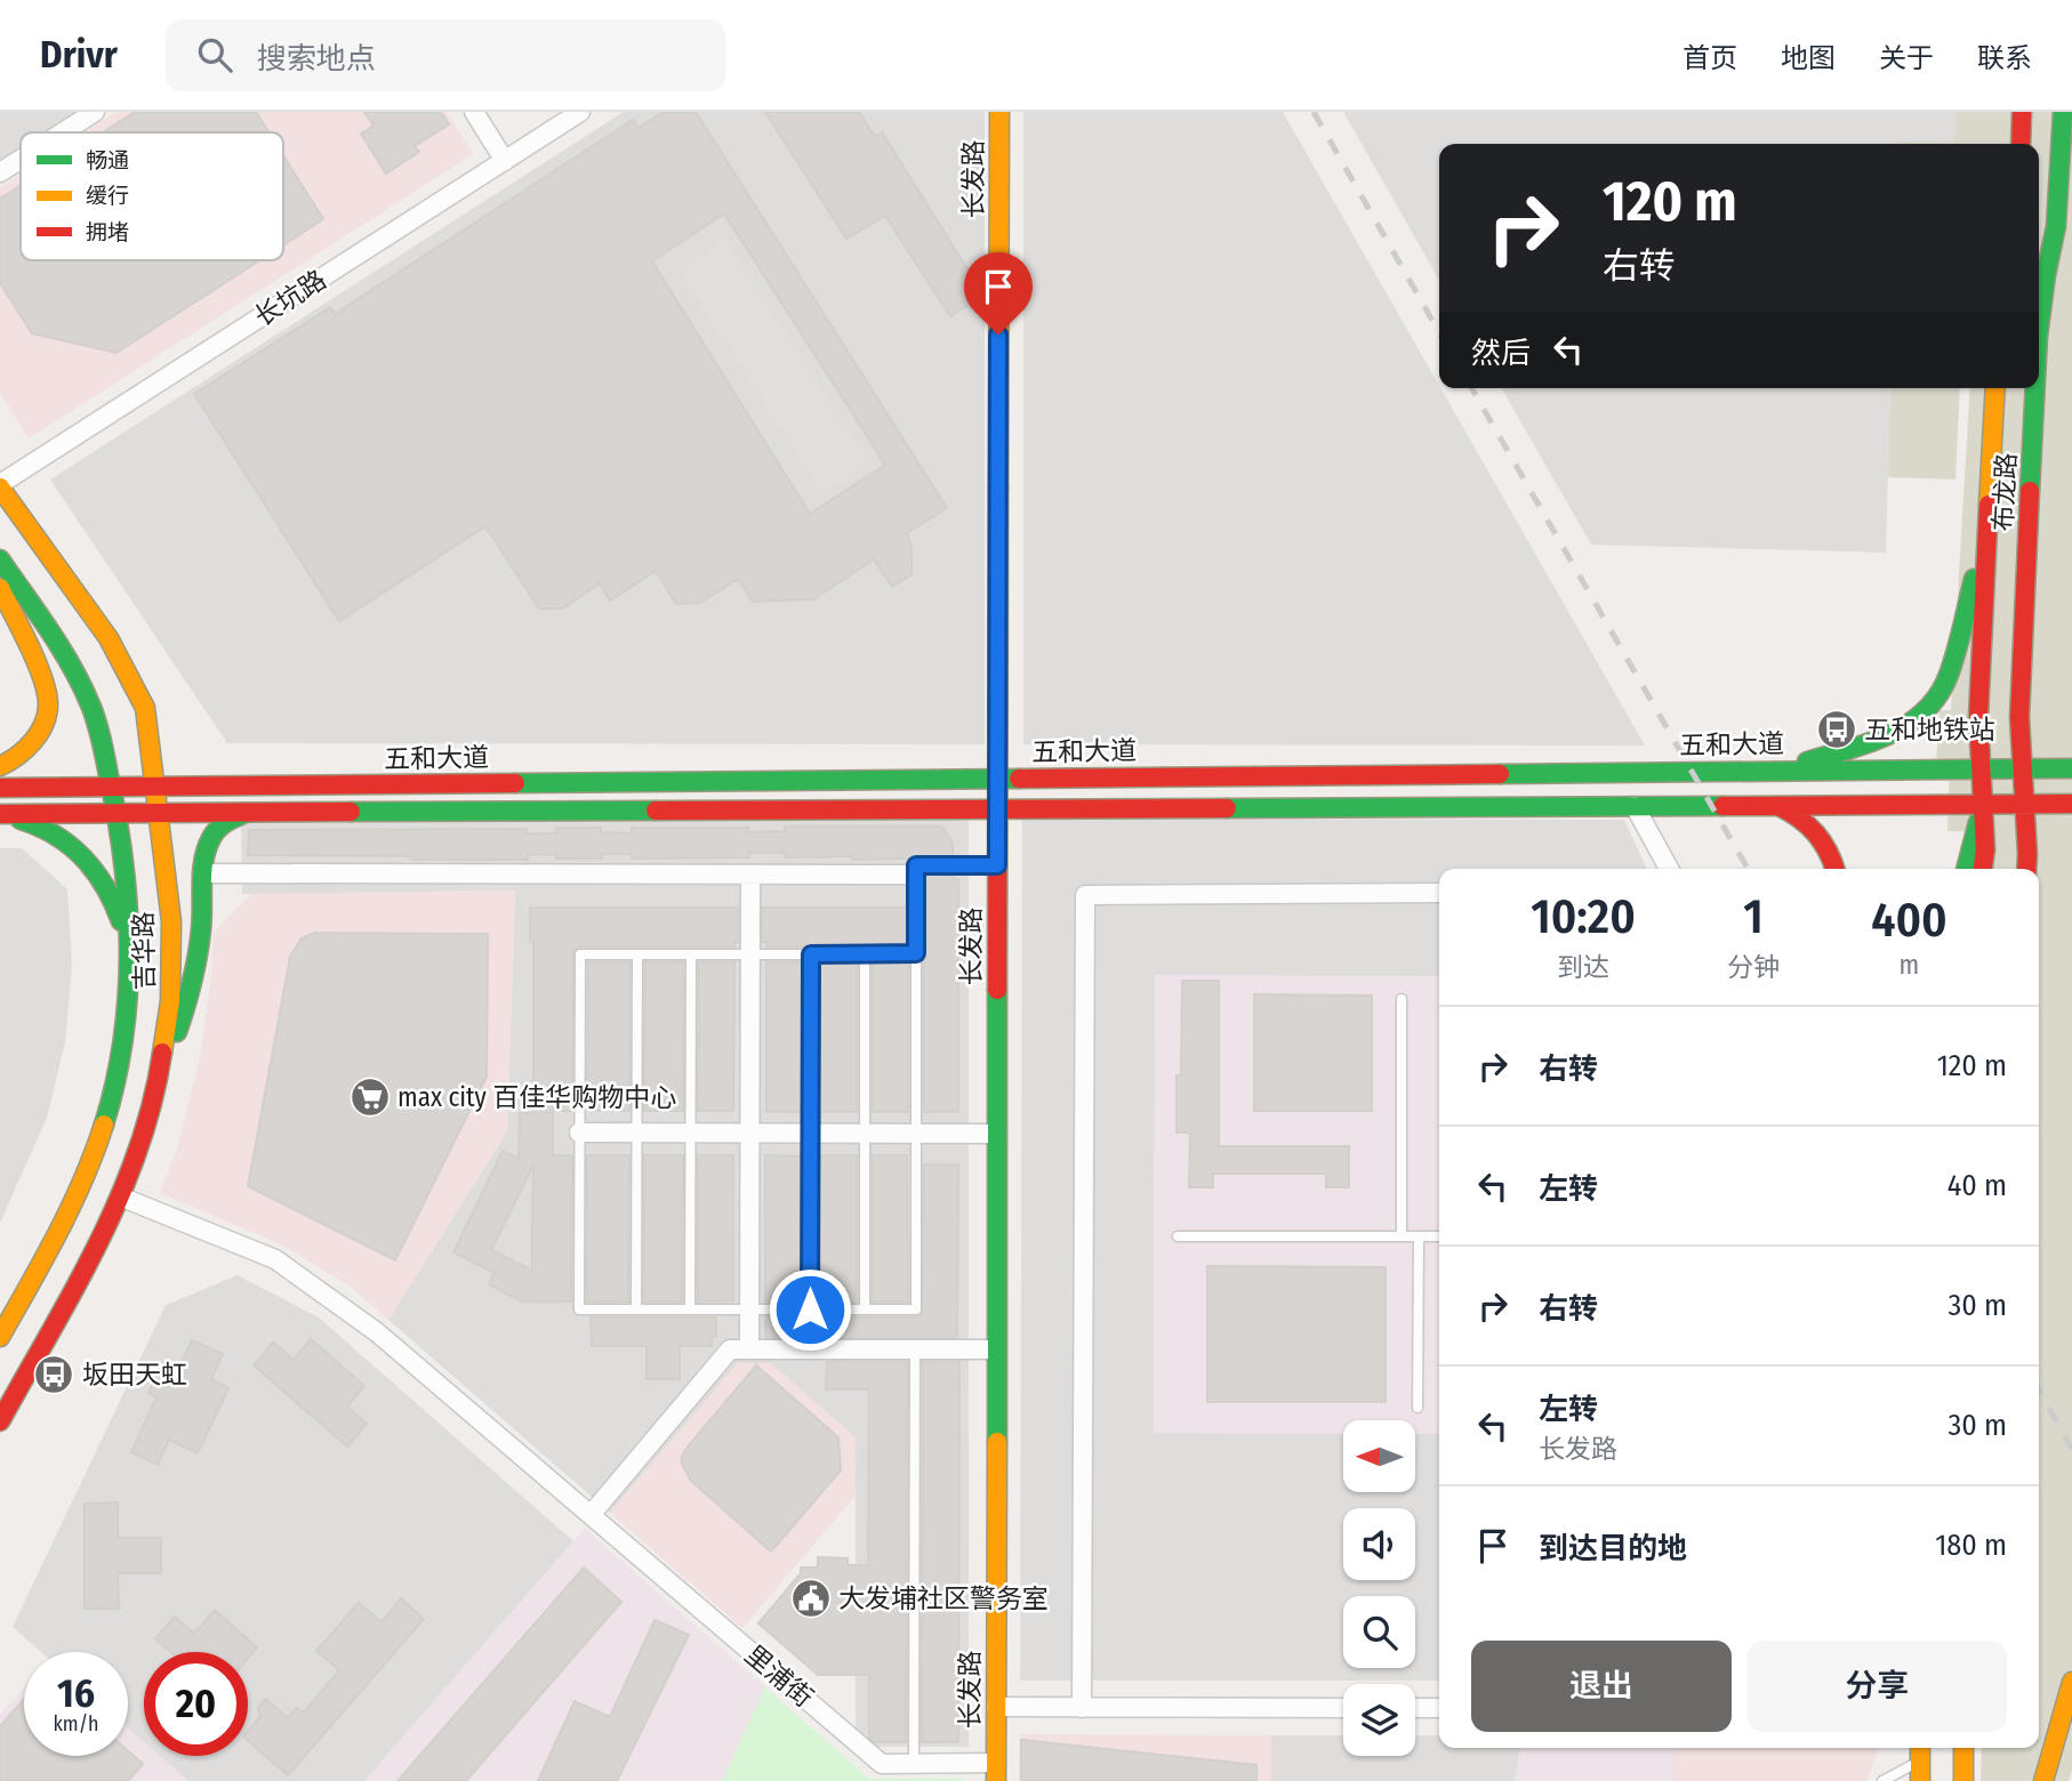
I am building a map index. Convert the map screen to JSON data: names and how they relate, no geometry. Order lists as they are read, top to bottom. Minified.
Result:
{"streets":{"main road":["长发路","布龙路","五和大道","吉华路"],"street":["长坑路","里浦街"]},"crossings":[["长发路","五和大道"],["长发路","里浦街"],["长坑路","吉华路"],["布龙路","五和大道"],["五和大道","吉华路"],["吉华路","里浦街"]],"places":{"bus stop":["五和地铁站","坂田天虹"],"supermarket":["max city 百佳华购物中心"],"public building":["大发埔社区警务室"]},"legend":["畅通","缓行","拥堵"],"north":"left","page":{"header":"Drivr","search":"搜索地点","nav":["首页","地图","关于","联系"],"turn":["120 m","右转"],"then":"然后","eta":["10:20","到达","1","分钟","400","m"],"list":[{"name":"右转","value":"120 m"},{"name":"左转","value":"40 m"},{"name":"右转","value":"30 m"},{"name":"左转","note":"长发路","value":"30 m"},{"name":"到达目的地","value":"180 m"}],"buttons":["退出","分享"],"speed":"16 km/h","limit":"20"}}
